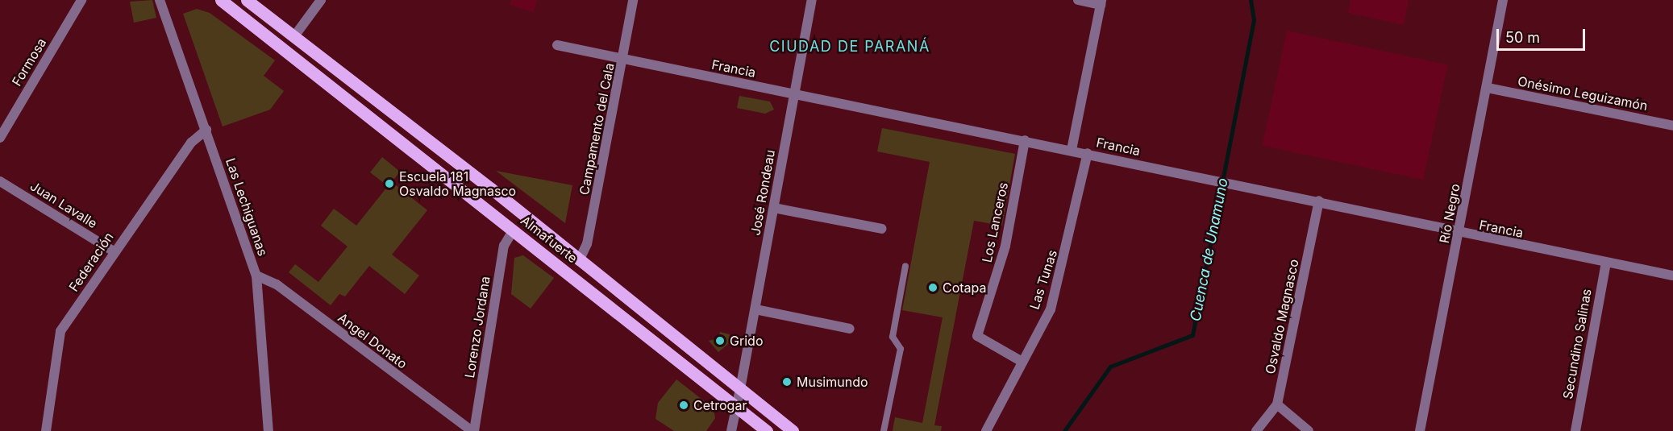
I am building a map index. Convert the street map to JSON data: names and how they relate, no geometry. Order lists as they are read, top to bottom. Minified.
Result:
{"streets":{"main road":["Almafuerte"],"street":["Formosa","Francia","Onésimo Leguizamón","Campamento del Cala","José Rondeau","Juan Lavalle","Las Lechiguanas","Río Negro","Los Lanceros","Federación","Las Tunas","Osvaldo Magnasco","Lorenzo Jordana","Angel Donato","Secundino Salinas"]},"crossings":[["Francia","Campamento del Cala"],["Francia","José Rondeau"],["Francia","Río Negro"],["Francia","Los Lanceros"],["Francia","Las Tunas"],["Francia","Osvaldo Magnasco"],["Francia","Secundino Salinas"],["Onésimo Leguizamón","Río Negro"],["Campamento del Cala","Almafuerte"],["José Rondeau","Almafuerte"],["Juan Lavalle","Federación"],["Las Lechiguanas","Federación"],["Las Lechiguanas","Angel Donato"],["Los Lanceros","Las Tunas"],["Almafuerte","Lorenzo Jordana"],["Lorenzo Jordana","Angel Donato"]],"districts":["CIUDAD DE PARANÁ"],"water":["Cuenca de Unamuno"],"places":["Escuela 181 Osvaldo Magnasco","Cotapa","Grido","Musimundo","Cetrogar"],"scale_bar":"50 m"}
